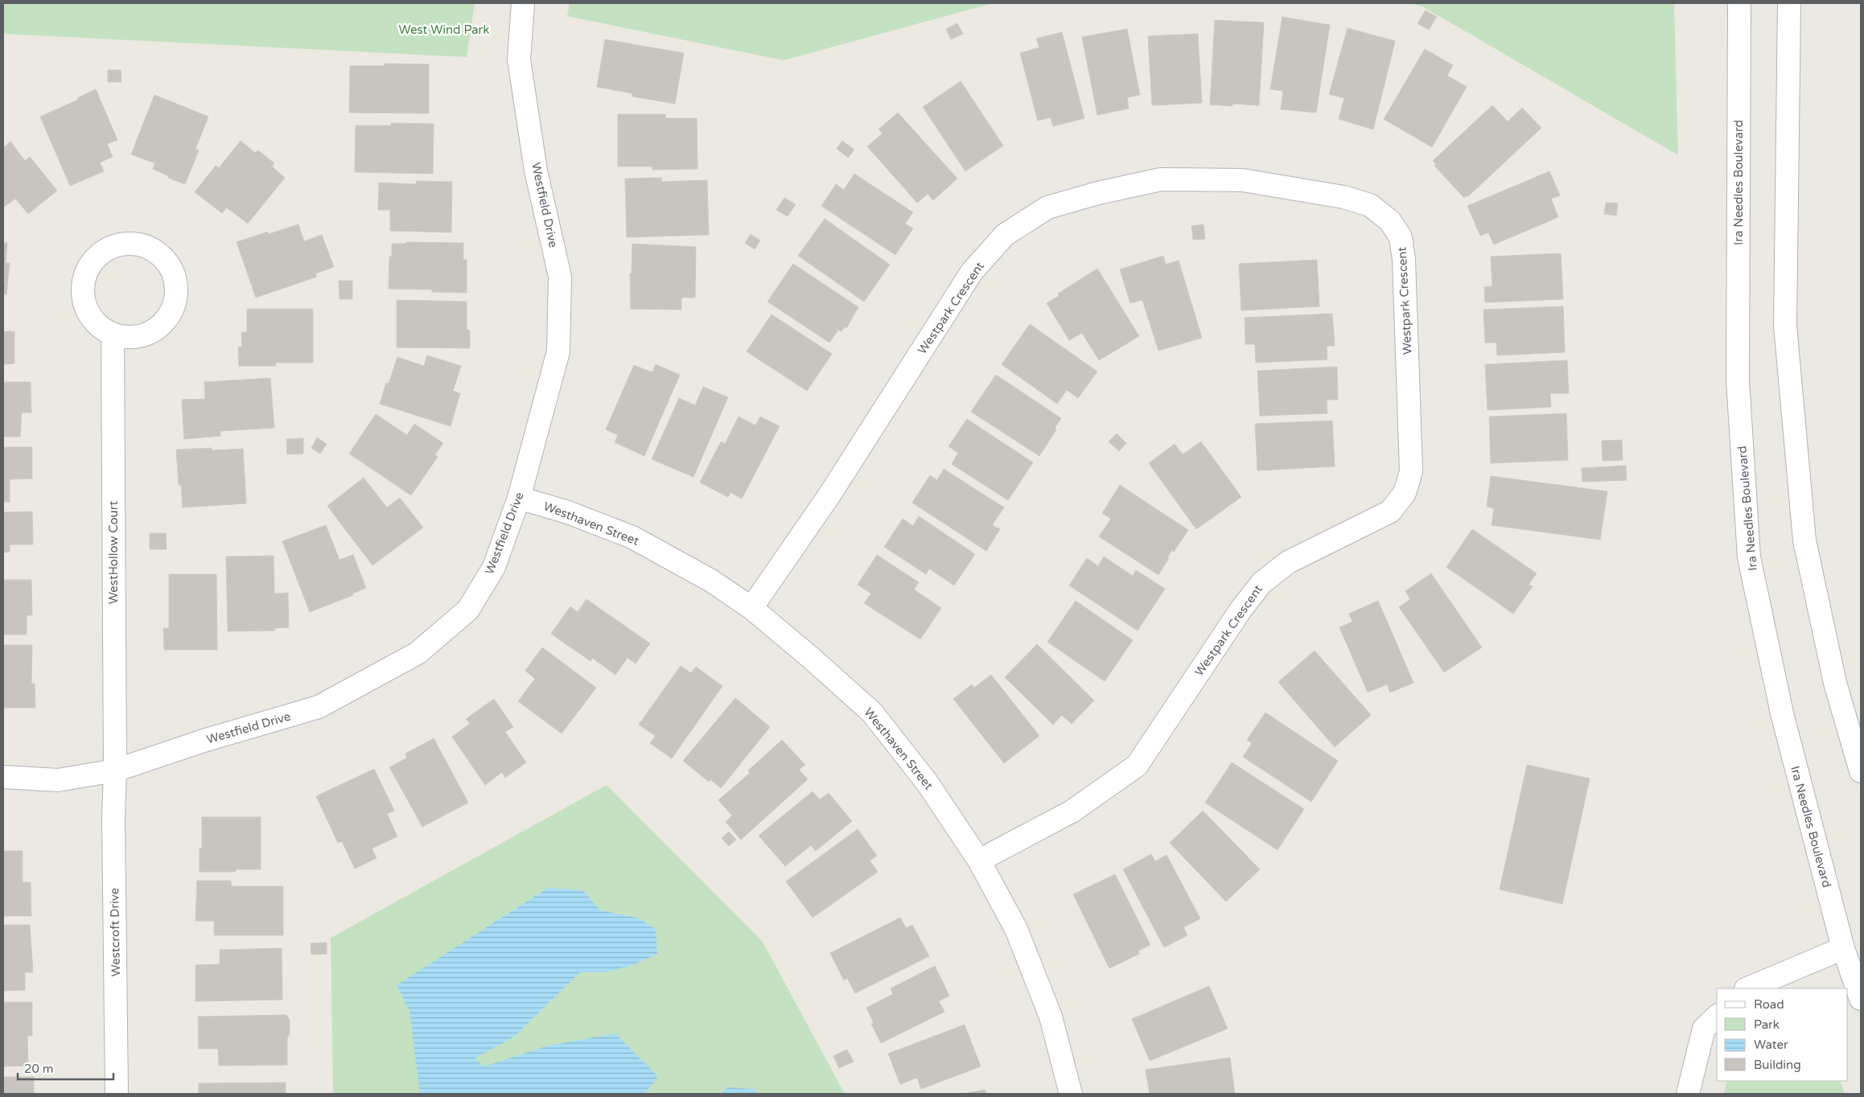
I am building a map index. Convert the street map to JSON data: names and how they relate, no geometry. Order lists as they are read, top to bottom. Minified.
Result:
{"streets":{"street":["Ira Needles Boulevard","Westfield Drive","Westpark Crescent","Westhaven Street","WestHollow Court","Westcroft Drive"]},"crossings":[["Westfield Drive","Westhaven Street"],["Westfield Drive","WestHollow Court"],["Westfield Drive","Westcroft Drive"],["Westpark Crescent","Westhaven Street"],["WestHollow Court","Westcroft Drive"]],"parks":["West Wind Park"],"legend":["Road","Park","Water","Building"],"scale_bar":"20 m"}
